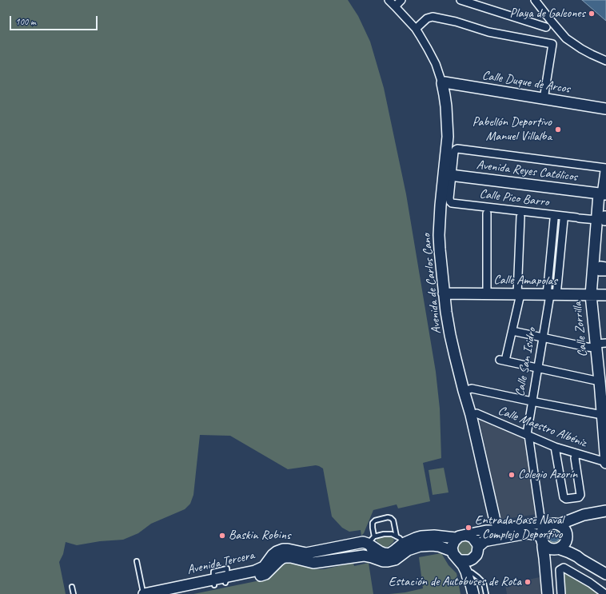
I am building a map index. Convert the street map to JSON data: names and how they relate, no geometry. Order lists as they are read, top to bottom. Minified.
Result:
{"streets":{"street":["Calle Duque de Arcos","Avenida Reyes Católicos","Calle Pico Barro","Calle Amapolas","Avenida de Carlos Cano","Calle Zorrilla","Calle San Isidro","Calle Maestro Albéniz","Avenida Tercera"]},"crossings":[["Calle Duque de Arcos","Avenida de Carlos Cano"],["Avenida Reyes Católicos","Avenida de Carlos Cano"],["Avenida Reyes Católicos","Calle Zorrilla"],["Calle Pico Barro","Avenida de Carlos Cano"],["Calle Pico Barro","Calle Zorrilla"],["Calle Amapolas","Avenida de Carlos Cano"],["Calle Amapolas","Calle Zorrilla"],["Calle Amapolas","Calle San Isidro"],["Avenida de Carlos Cano","Calle Maestro Albéniz"],["Calle Zorrilla","Calle Maestro Albéniz"],["Calle San Isidro","Calle Maestro Albéniz"]],"places":["Playa de Galeones","Pabellón Deportivo Manuel Villalba","Colegio Azorín","Entrada Base Naval - Complejo Deportivo","Baskin Robins","Estación de Autobuses de Rota"],"scale_bar":"100 m"}
